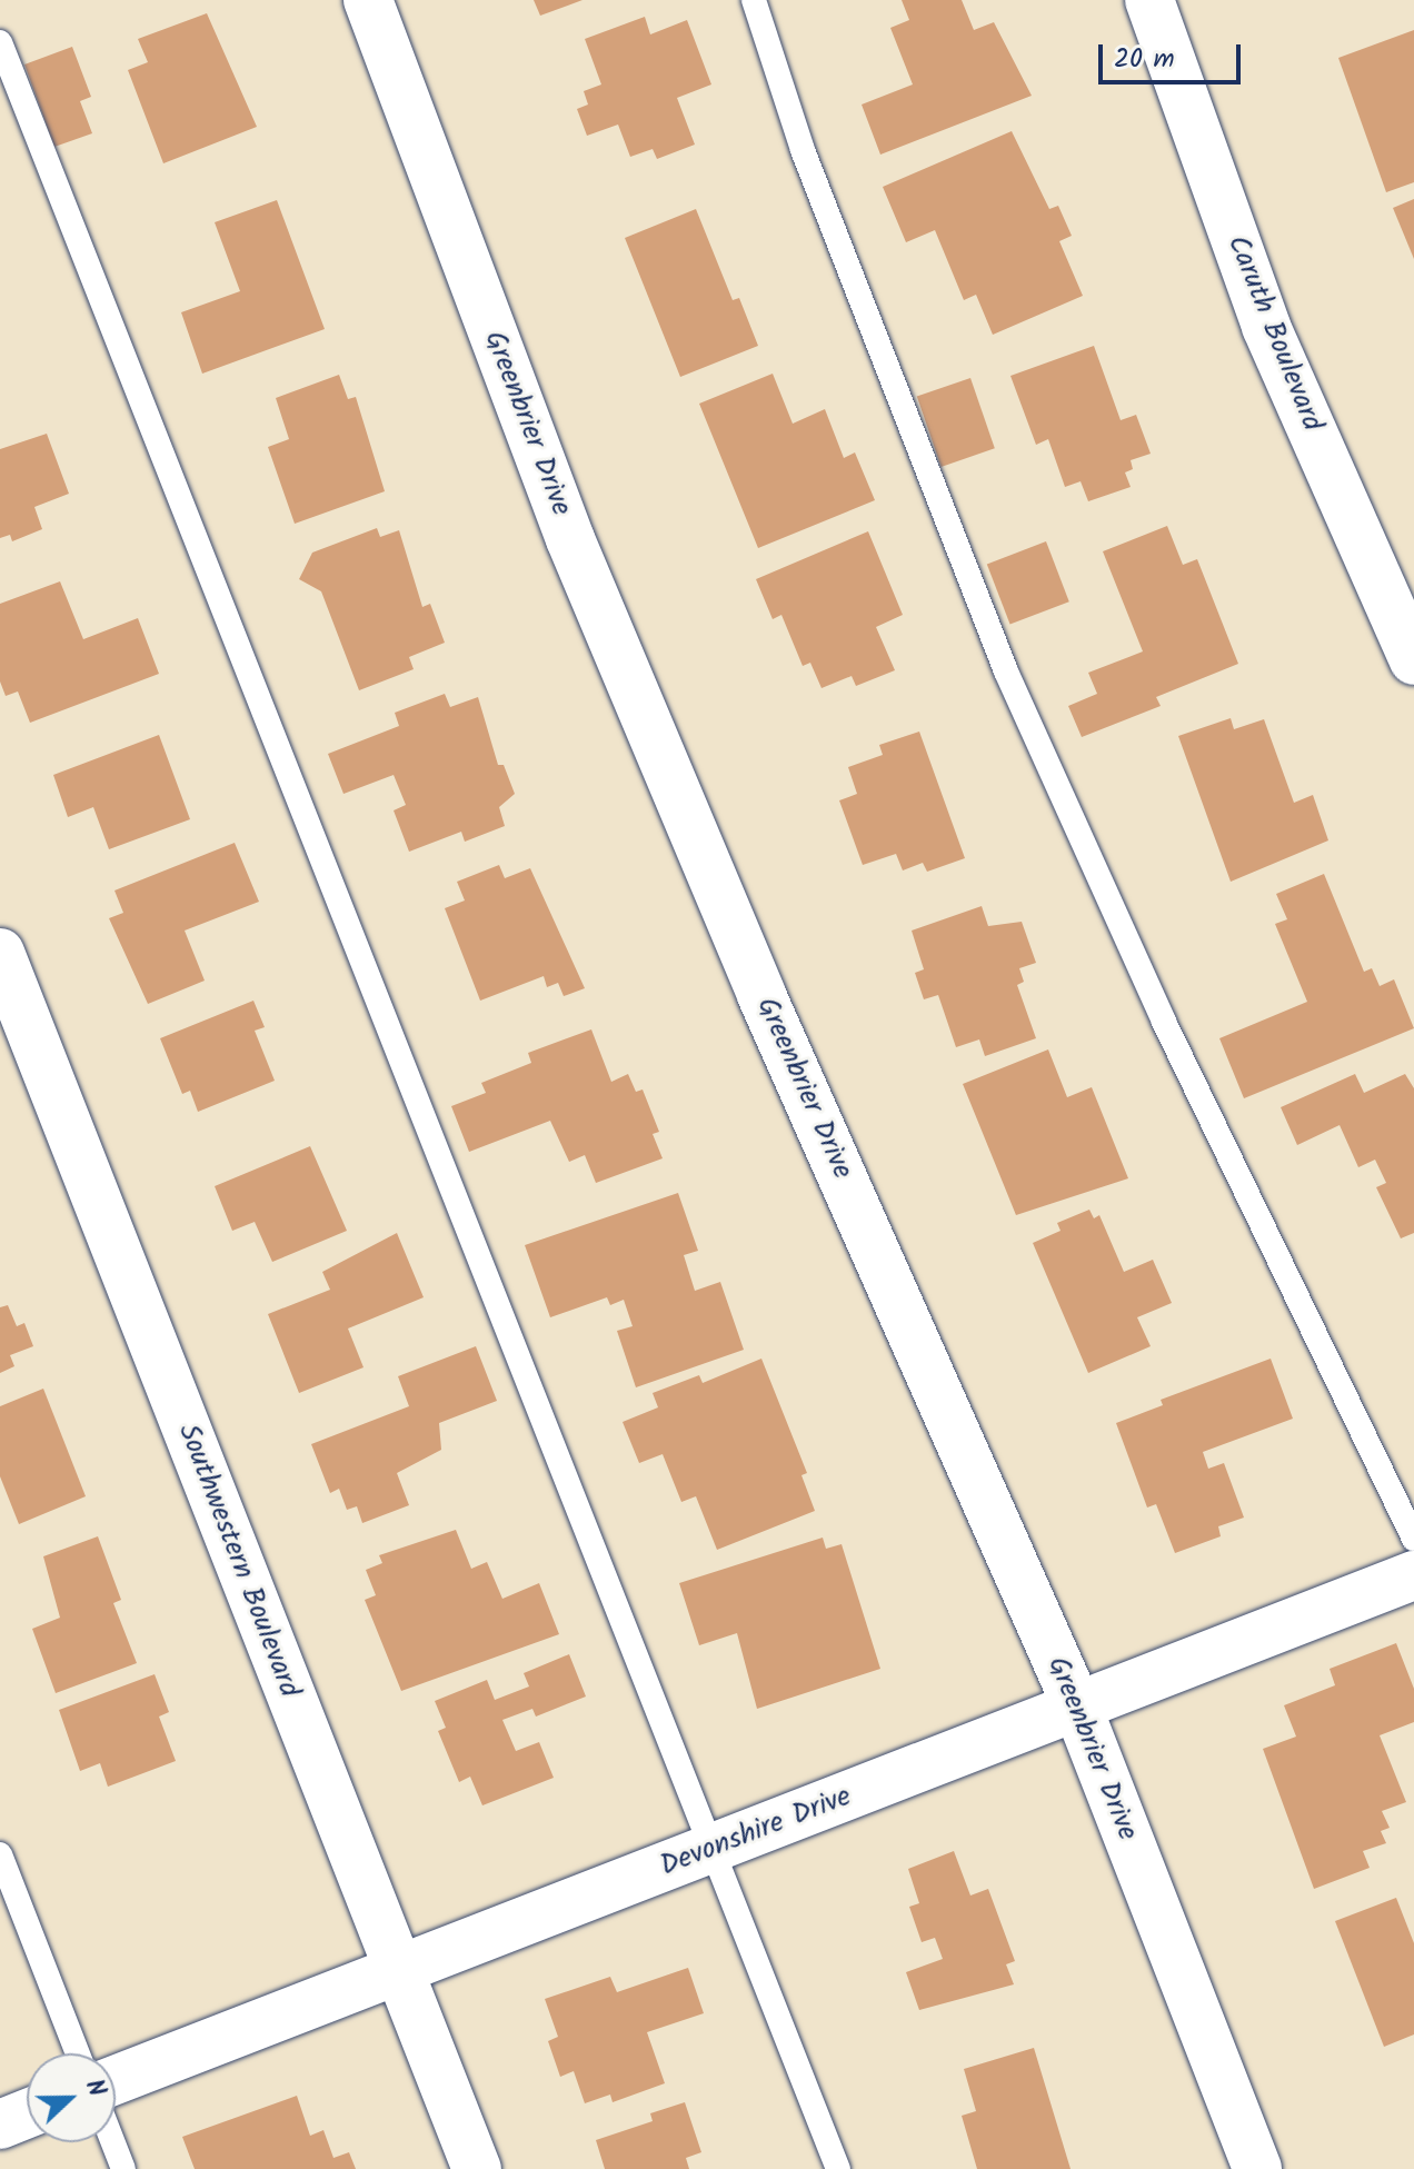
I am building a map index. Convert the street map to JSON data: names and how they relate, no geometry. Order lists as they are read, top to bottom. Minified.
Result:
{"streets":{"street":["Caruth Boulevard","Greenbrier Drive","Southwestern Boulevard","Devonshire Drive"]},"crossings":[["Greenbrier Drive","Devonshire Drive"],["Southwestern Boulevard","Devonshire Drive"]],"scale_bar":"20 m","north":"right"}
